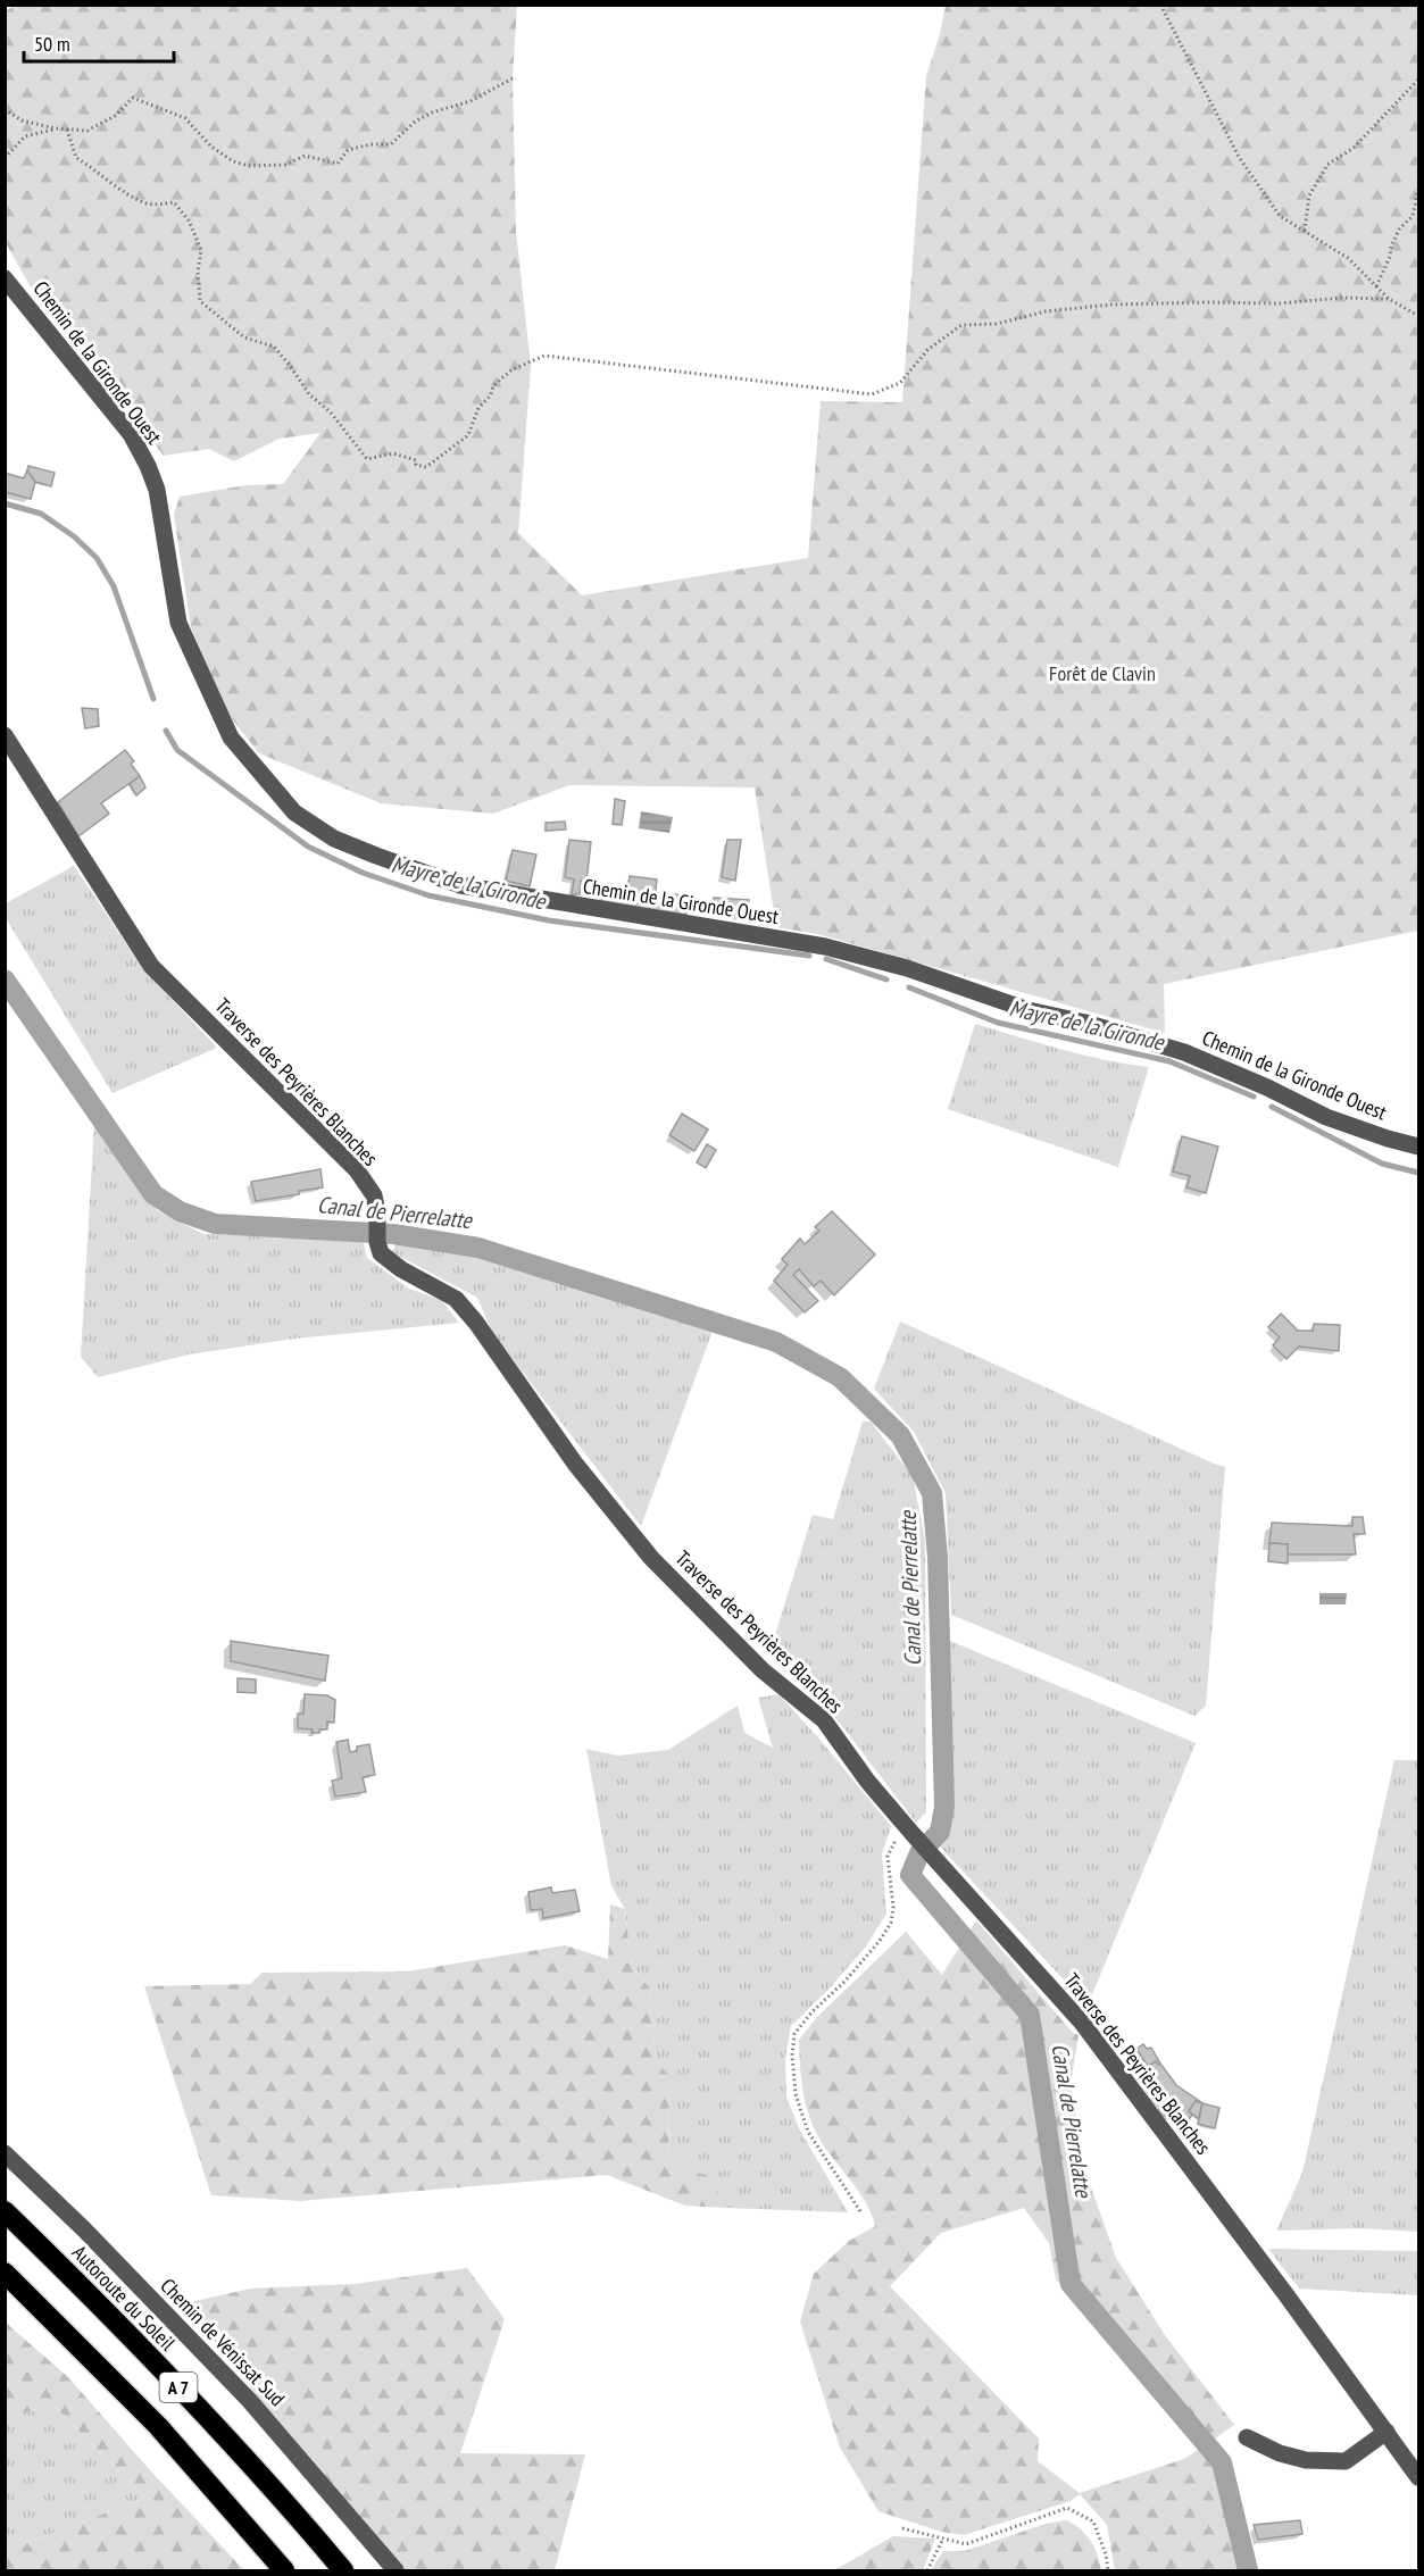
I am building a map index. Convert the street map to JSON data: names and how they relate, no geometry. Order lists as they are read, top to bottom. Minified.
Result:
{"streets":{"highway":["Autoroute du Soleil","A 7"],"street":["Chemin de la Gironde Ouest","Traverse des Peyrières Blanches","Chemin de Vénissat Sud"]},"water":["Mayre de la Gironde","Canal de Pierrelatte"],"parks":["Forêt de Clavin"],"scale_bar":"50 m"}
